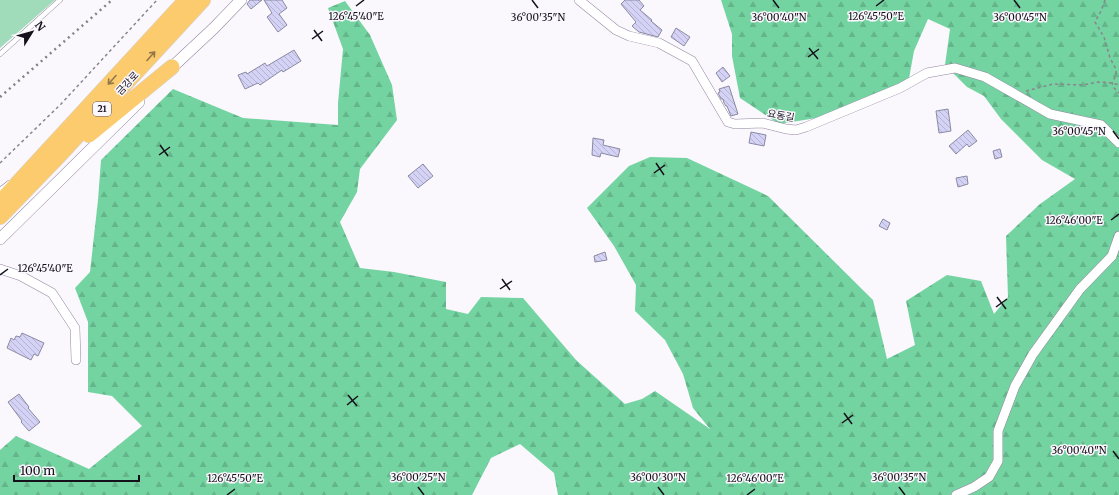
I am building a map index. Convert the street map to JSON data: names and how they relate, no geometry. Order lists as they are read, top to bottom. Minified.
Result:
{"streets":{"highway":["금강로","21"],"street":["요동길"]},"scale_bar":"100 m","north":"top right","coordinates":["126°45'40\"E","126°45'50\"E","36°00'35\"N","36°00'40\"N","36°00'45\"N","126°46'00\"E","36°00'25\"N","36°00'30\"N"]}
